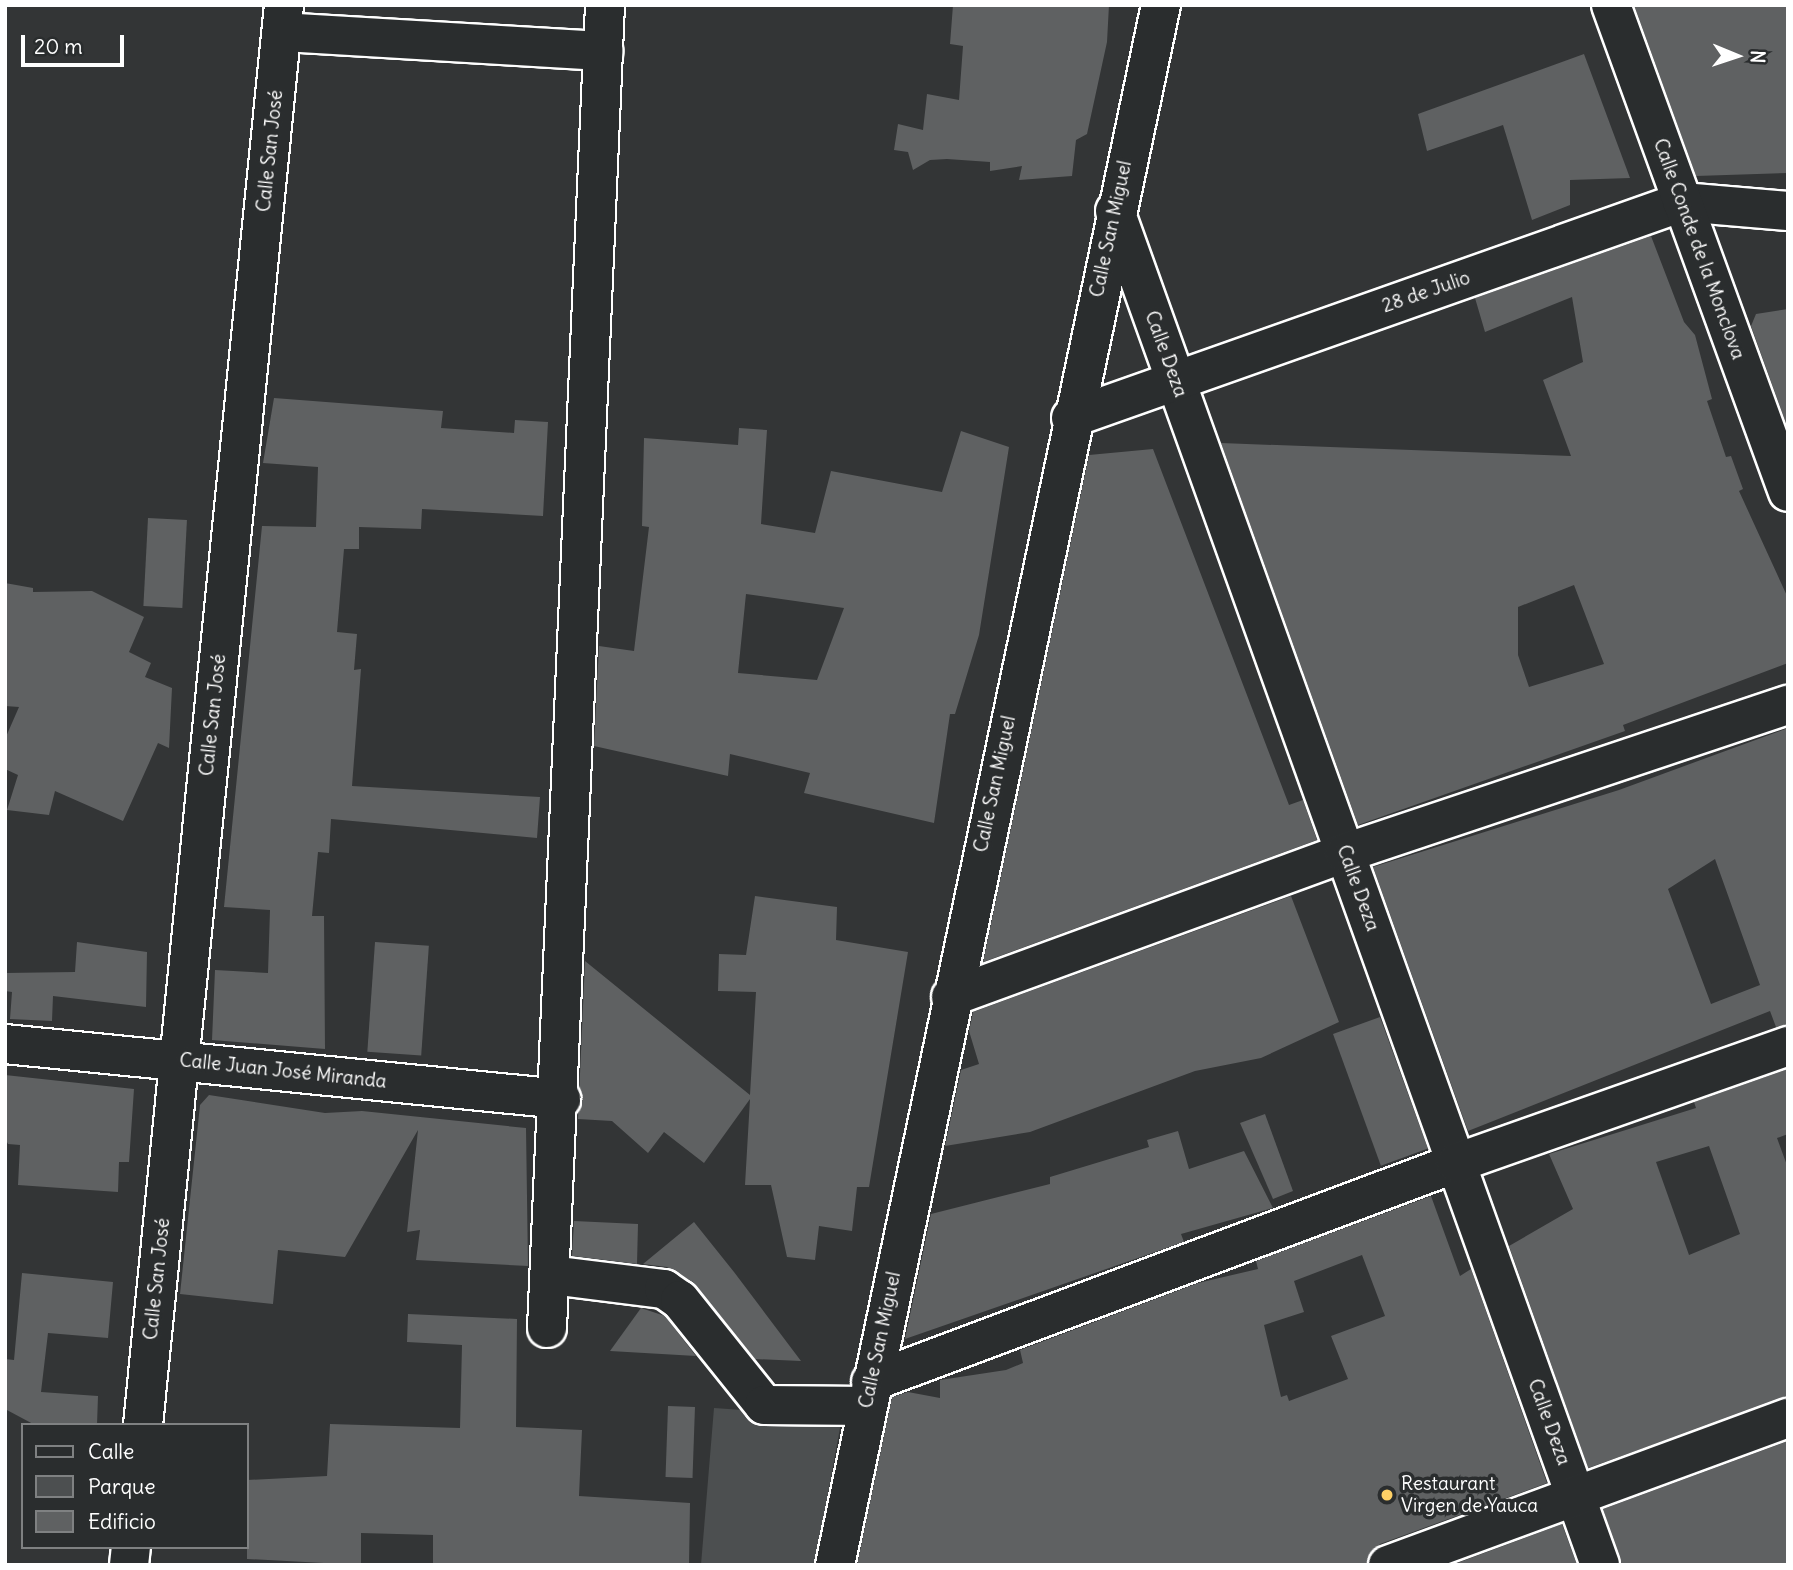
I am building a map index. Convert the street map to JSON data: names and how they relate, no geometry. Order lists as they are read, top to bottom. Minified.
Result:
{"streets":{"street":["Calle San José","Calle San Miguel","Calle Conde de la Monclova","28 de Julio","Calle Deza","Calle Juan José Miranda"]},"crossings":[["Calle San José","Calle Juan José Miranda"],["Calle San Miguel","28 de Julio"],["Calle San Miguel","Calle Deza"],["Calle Conde de la Monclova","28 de Julio"],["28 de Julio","Calle Deza"]],"places":["Restaurant Virgen de Yauca"],"legend":["Calle","Parque","Edificio"],"scale_bar":"20 m","north":"right"}
